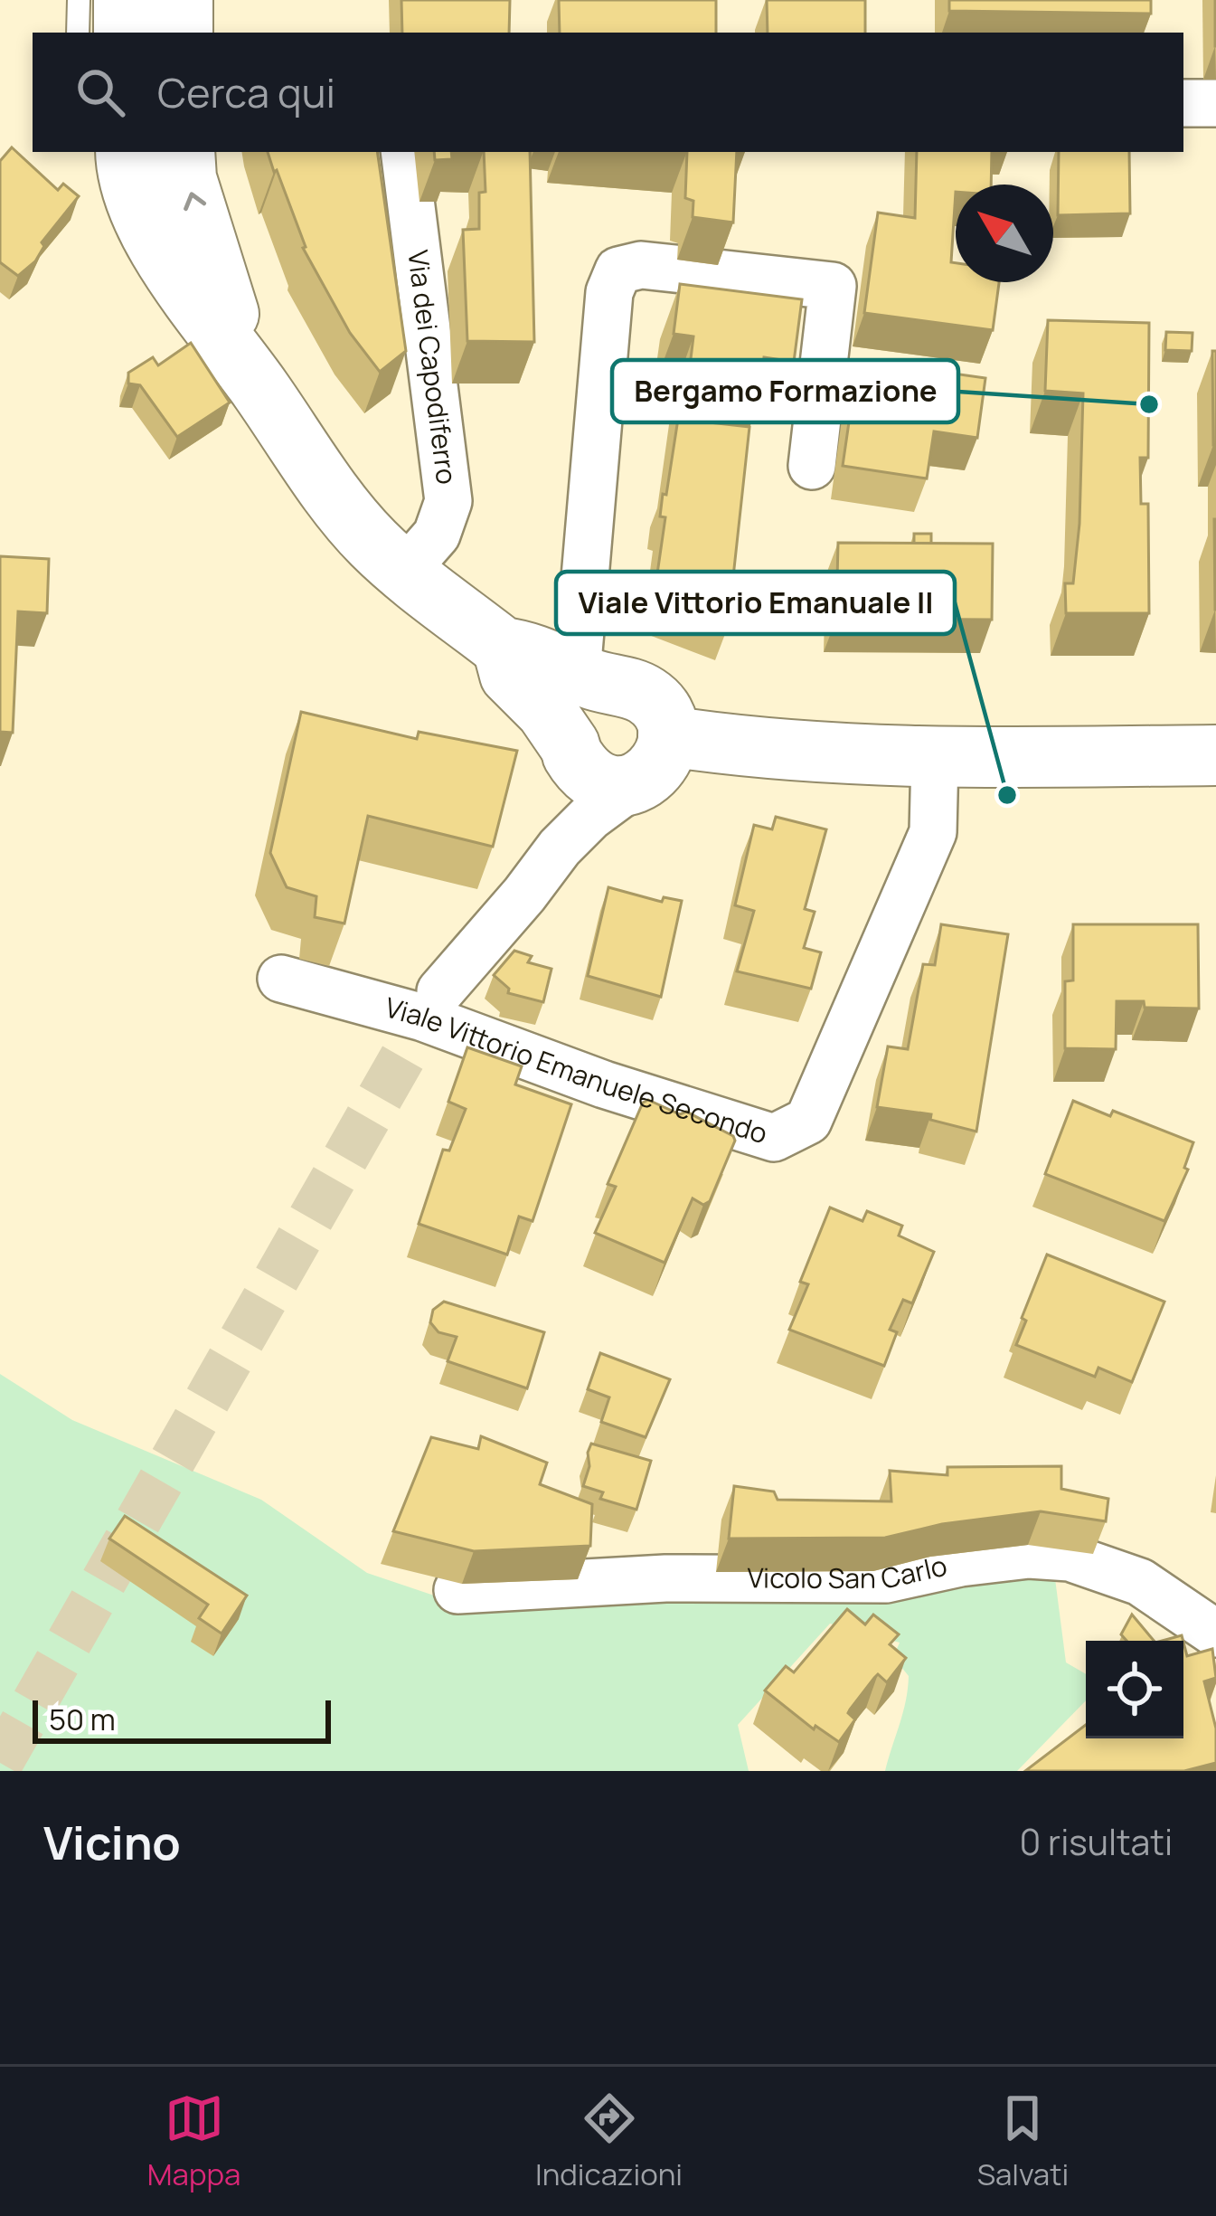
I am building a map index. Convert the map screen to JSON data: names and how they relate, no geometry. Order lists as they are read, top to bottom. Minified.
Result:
{"streets":{"street":["Via dei Capodiferro","Viale Vittorio Emanuele Secondo","Vicolo San Carlo"]},"places":["Bergamo Formazione","Viale Vittorio Emanuale II"],"scale_bar":"50 m","north":"top left","page":{"search":"Cerca qui","scale":"50 m","heading":["Vicino","0 risultati"],"nav":["Mappa","Indicazioni","Salvati"]}}
